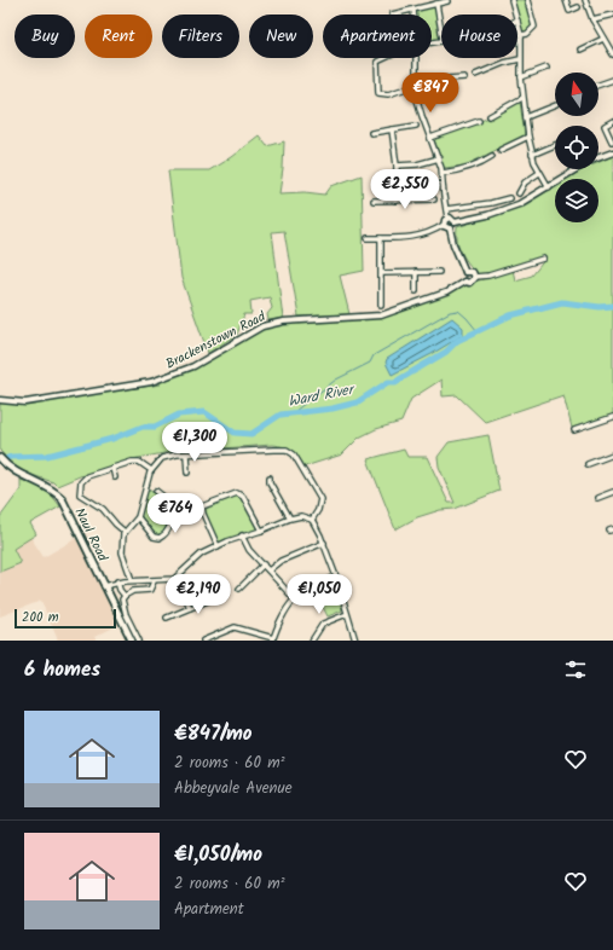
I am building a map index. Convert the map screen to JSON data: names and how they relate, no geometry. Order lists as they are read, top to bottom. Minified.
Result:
{"streets":{"main road":["Naul Road"],"street":["Brackenstown Road"]},"water":["Ward River"],"scale_bar":"200 m","north":"top","page":{"chip":["Buy","Rent","Filters","New","Apartment","House"],"price":["€847","€2,550","€1,300","€764","€2,190","€1,050"],"scale":"200 m","heading":"6 homes","list":[{"name":"€847/mo","note":"2 rooms · 60 m² · Abbeyvale Avenue"},{"name":"€1,050/mo","note":"2 rooms · 60 m² · Apartment"}]}}
